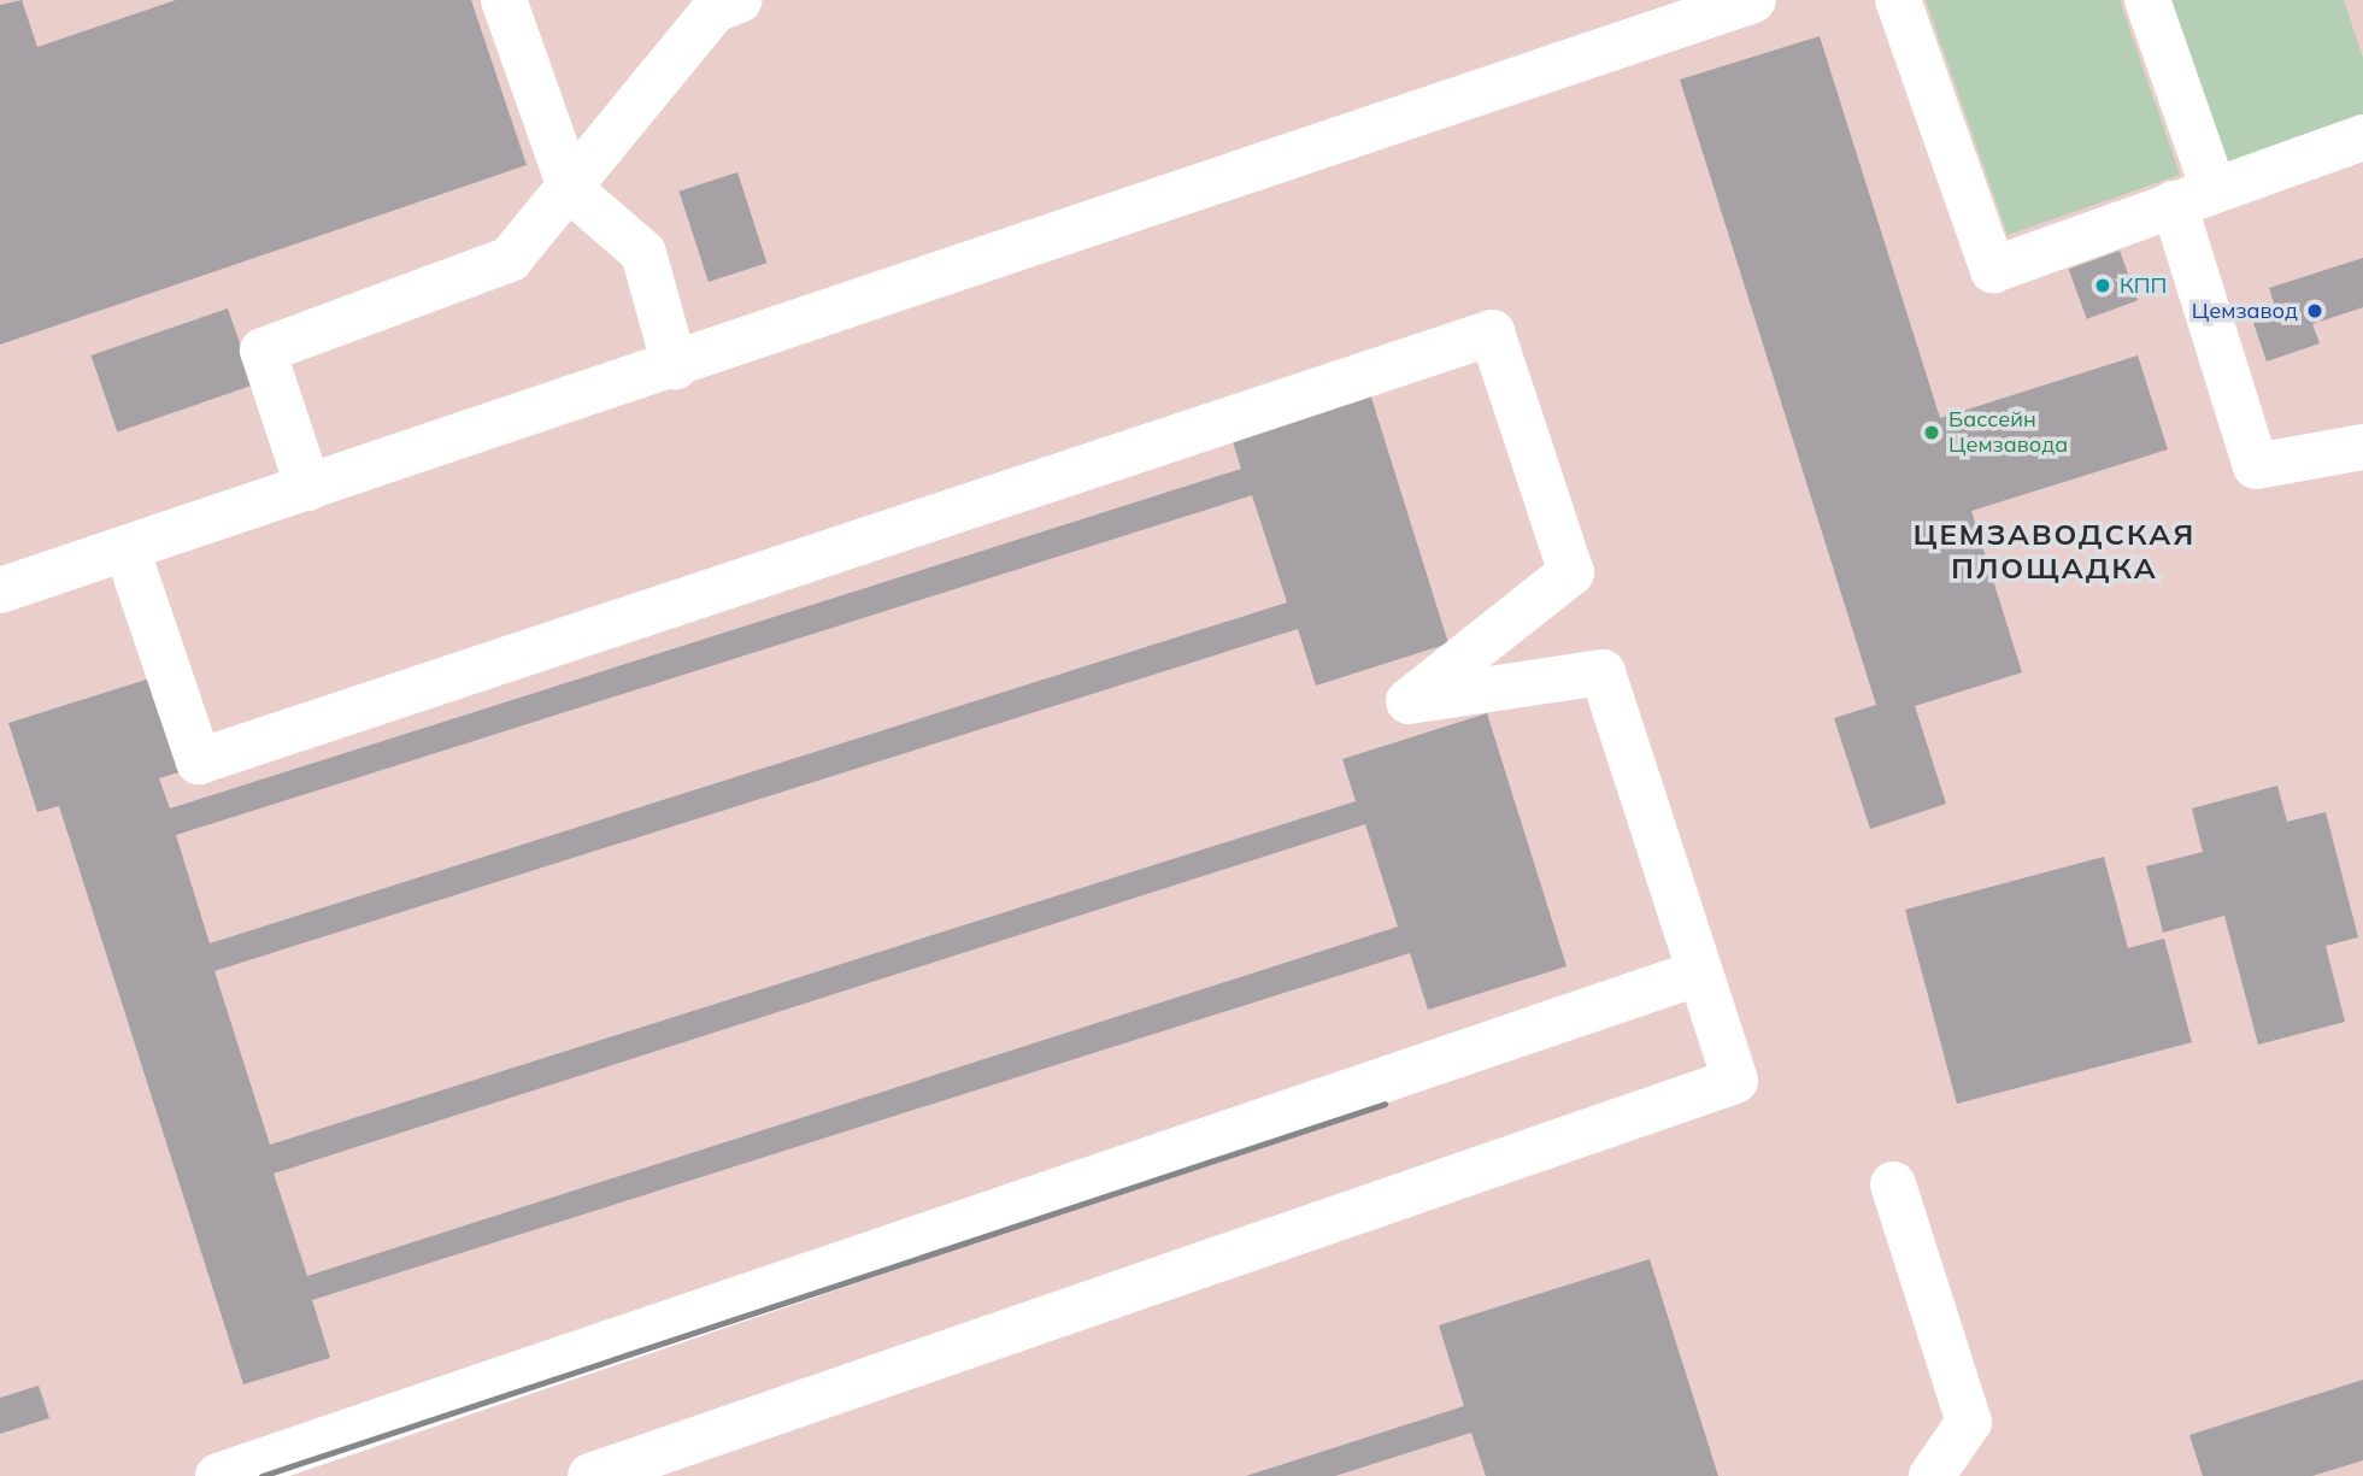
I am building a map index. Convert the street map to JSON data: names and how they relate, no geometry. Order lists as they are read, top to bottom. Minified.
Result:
{"districts":["ЦЕМЗАВОДСКАЯ ПЛОЩАДКА"],"places":["КПП","Цемзавод","Бассейн Цемзавода"]}
